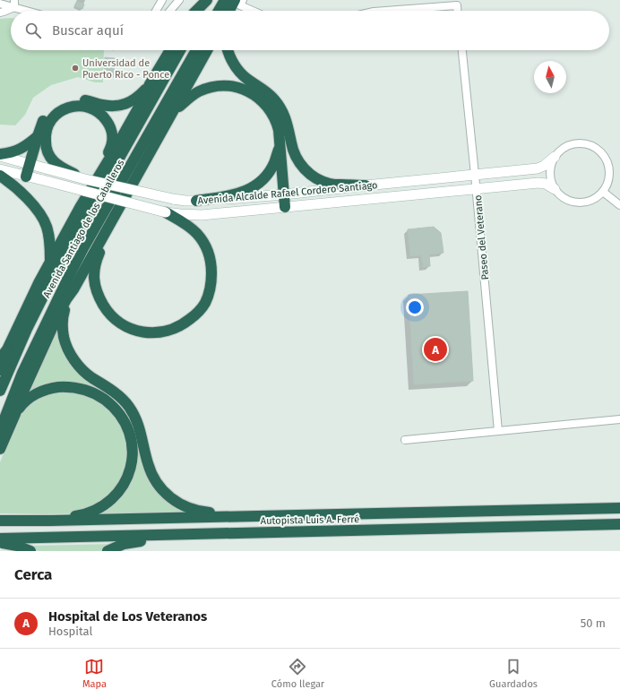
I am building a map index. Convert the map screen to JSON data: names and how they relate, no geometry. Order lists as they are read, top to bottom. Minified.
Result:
{"streets":{"highway":["Avenida Santiago de los Caballeros","Autopista Luis A. Ferré"],"street":["Avenida Alcalde Rafael Cordero Santiago","Paseo del Veterano"]},"crossings":[["Avenida Alcalde Rafael Cordero Santiago","Paseo del Veterano"]],"places":["Universidad de Puerto Rico - Ponce"],"north":"top","page":{"search":"Buscar aquí","pins":"A","heading":"Cerca","list":[{"mark":"A","name":"Hospital de Los Veteranos","note":"Hospital","value":"50 m"}],"nav":["Mapa","Cómo llegar","Guardados"]}}
